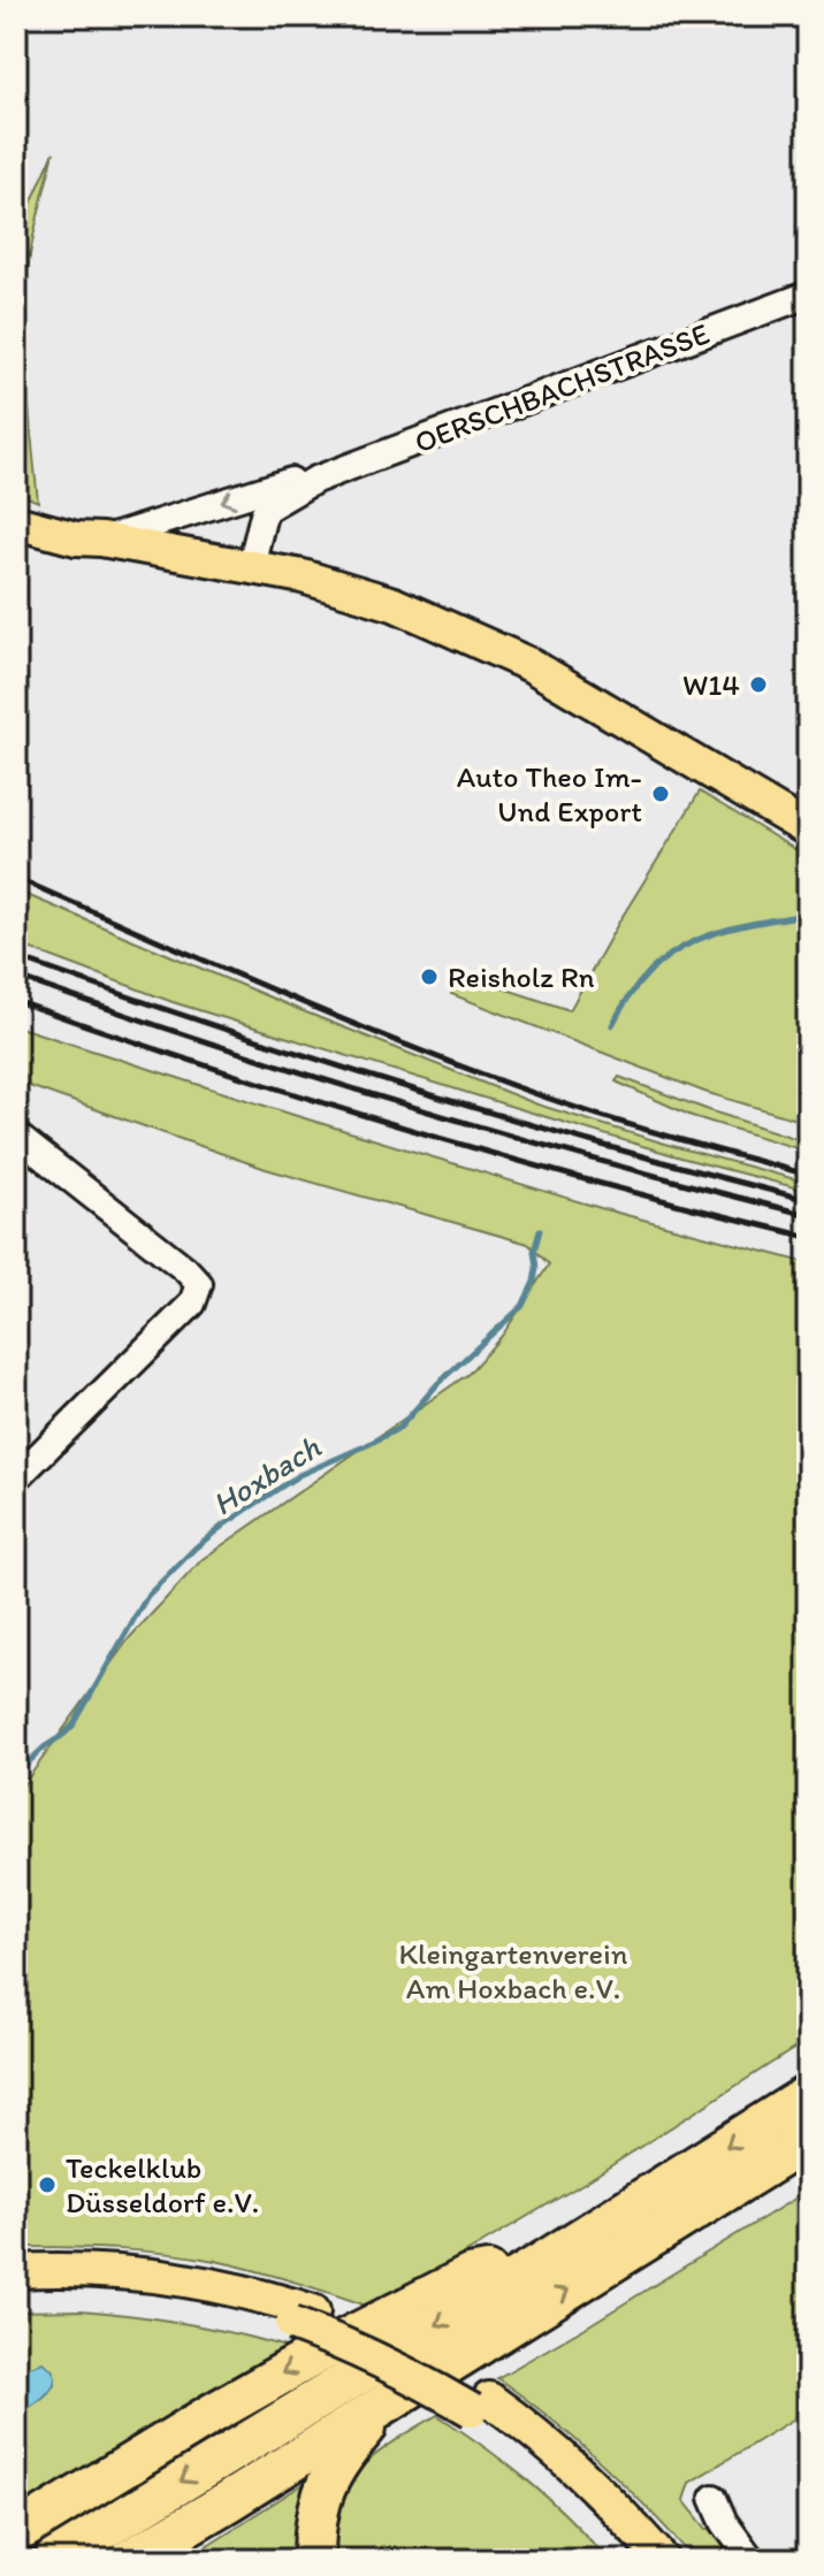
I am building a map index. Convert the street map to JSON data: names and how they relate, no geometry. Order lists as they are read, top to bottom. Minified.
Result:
{"streets":{"main road":["OERSCHBACHSTRASSE"]},"water":["Hoxbach"],"parks":["Kleingartenverein Am Hoxbach e.V."],"places":["W14","Auto Theo Im- Und Export","Reisholz Rn","Teckelklub Düsseldorf e.V."]}
